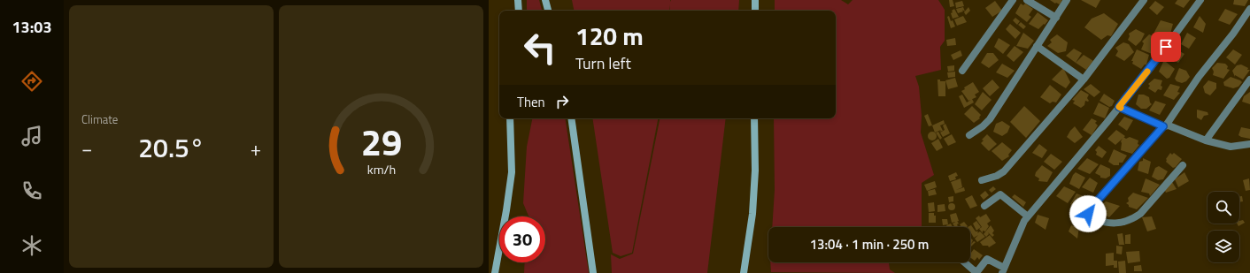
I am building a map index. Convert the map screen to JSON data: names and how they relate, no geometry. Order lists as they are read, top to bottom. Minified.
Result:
{"page":{"tabs":"13:03","tile":"Climate","turn":["120 m","Turn left"],"then":"Then","heat":["−","20.5°","+"],"limit":"30","trip":"13:04 · 1 min · 250 m","gauge":["29","km/h"]}}
